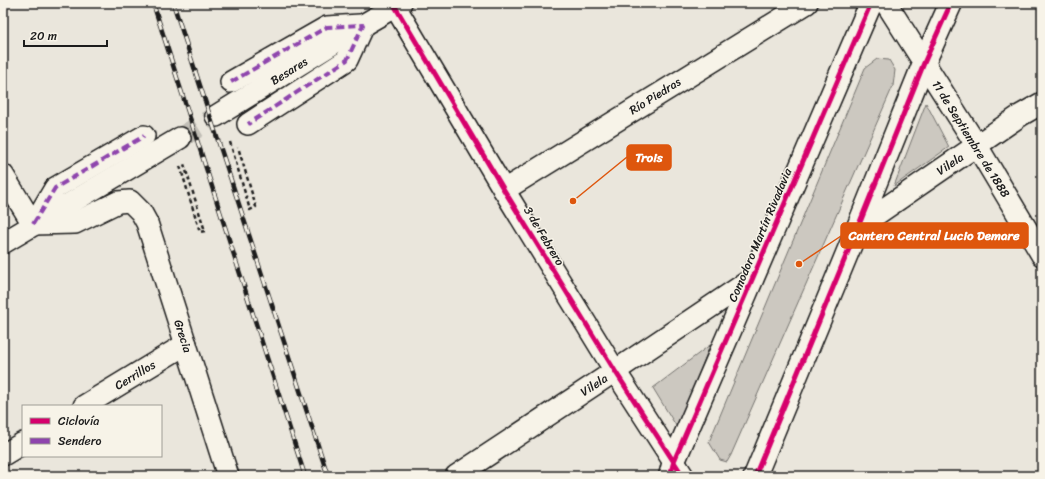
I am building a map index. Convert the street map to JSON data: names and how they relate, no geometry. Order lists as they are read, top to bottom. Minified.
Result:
{"streets":{"street":["Besares","Río Piedras","11 de Septiembre de 1888","Vilela","Comodoro Martín Rivadavia","3 de Febrero","Grecia","Cerrillos"]},"crossings":[["Besares","3 de Febrero"],["Río Piedras","3 de Febrero"],["11 de Septiembre de 1888","Vilela"],["Vilela","Comodoro Martín Rivadavia"],["Vilela","3 de Febrero"],["Comodoro Martín Rivadavia","3 de Febrero"],["Grecia","Cerrillos"]],"places":["Trois","Cantero Central Lucio Demare"],"legend":["Ciclovía","Sendero"],"scale_bar":"20 m"}
